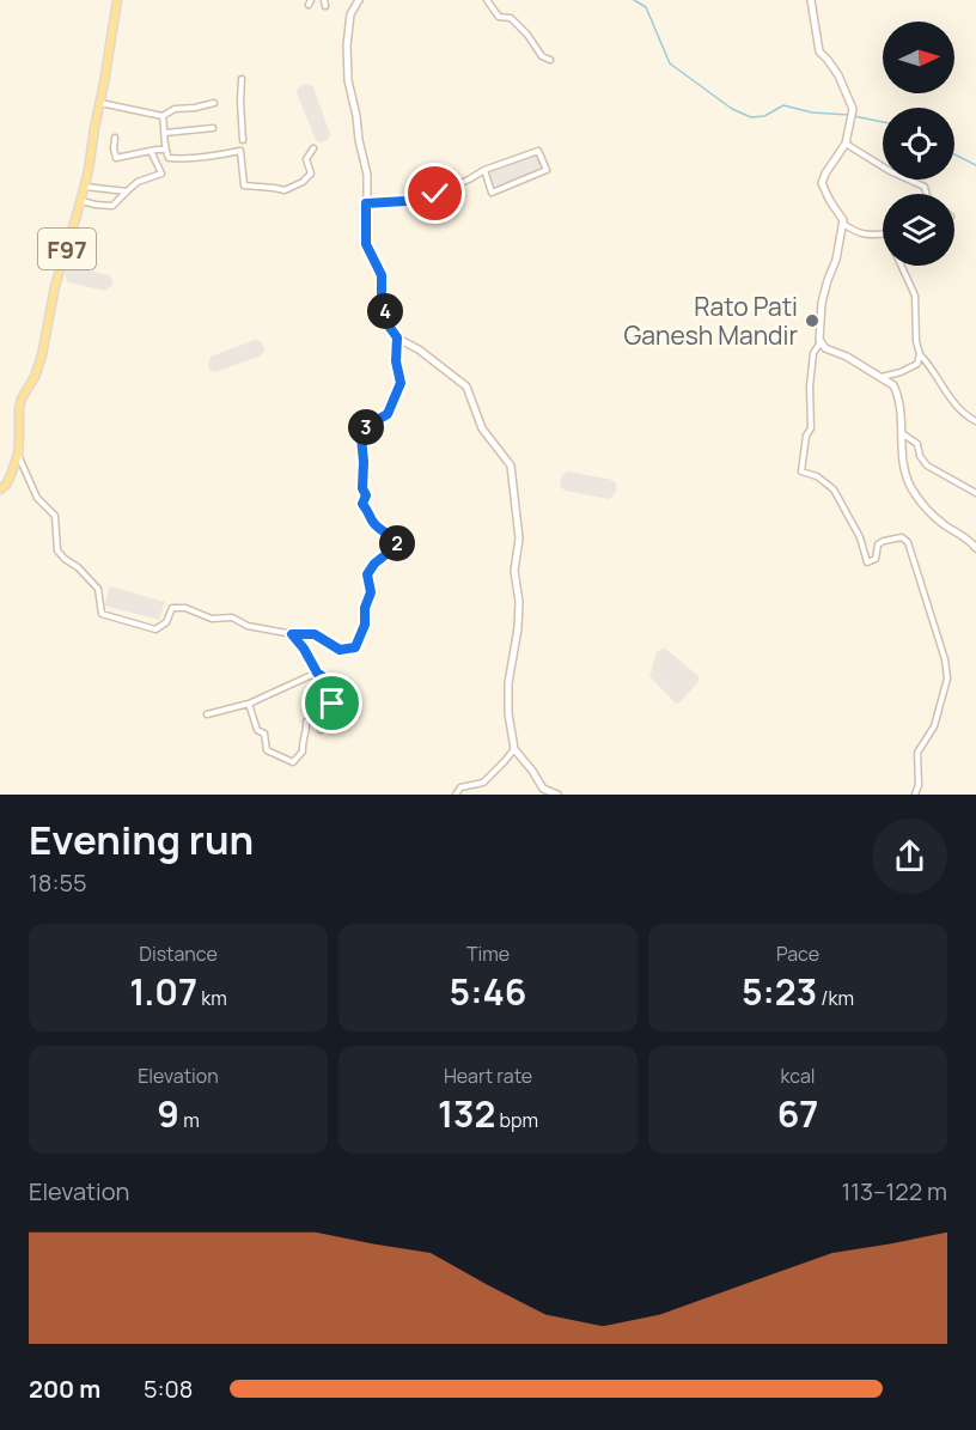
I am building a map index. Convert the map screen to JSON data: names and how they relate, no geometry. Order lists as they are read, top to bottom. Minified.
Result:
{"streets":{"main road":["F97"]},"places":["Rato Pati Ganesh Mandir"],"north":"right","page":{"pins":["4","3","2"],"heading":["Evening run","18:55"],"stats":[["Distance","1.07 km"],["Time","5:46"],["Pace","5:23 /km"],["Elevation","9 m"],["Heart rate","132 bpm"],["kcal","67"]],"chart":["Elevation","113–122 m"],"list":[{"name":"200 m","note":"5:08"}]}}
